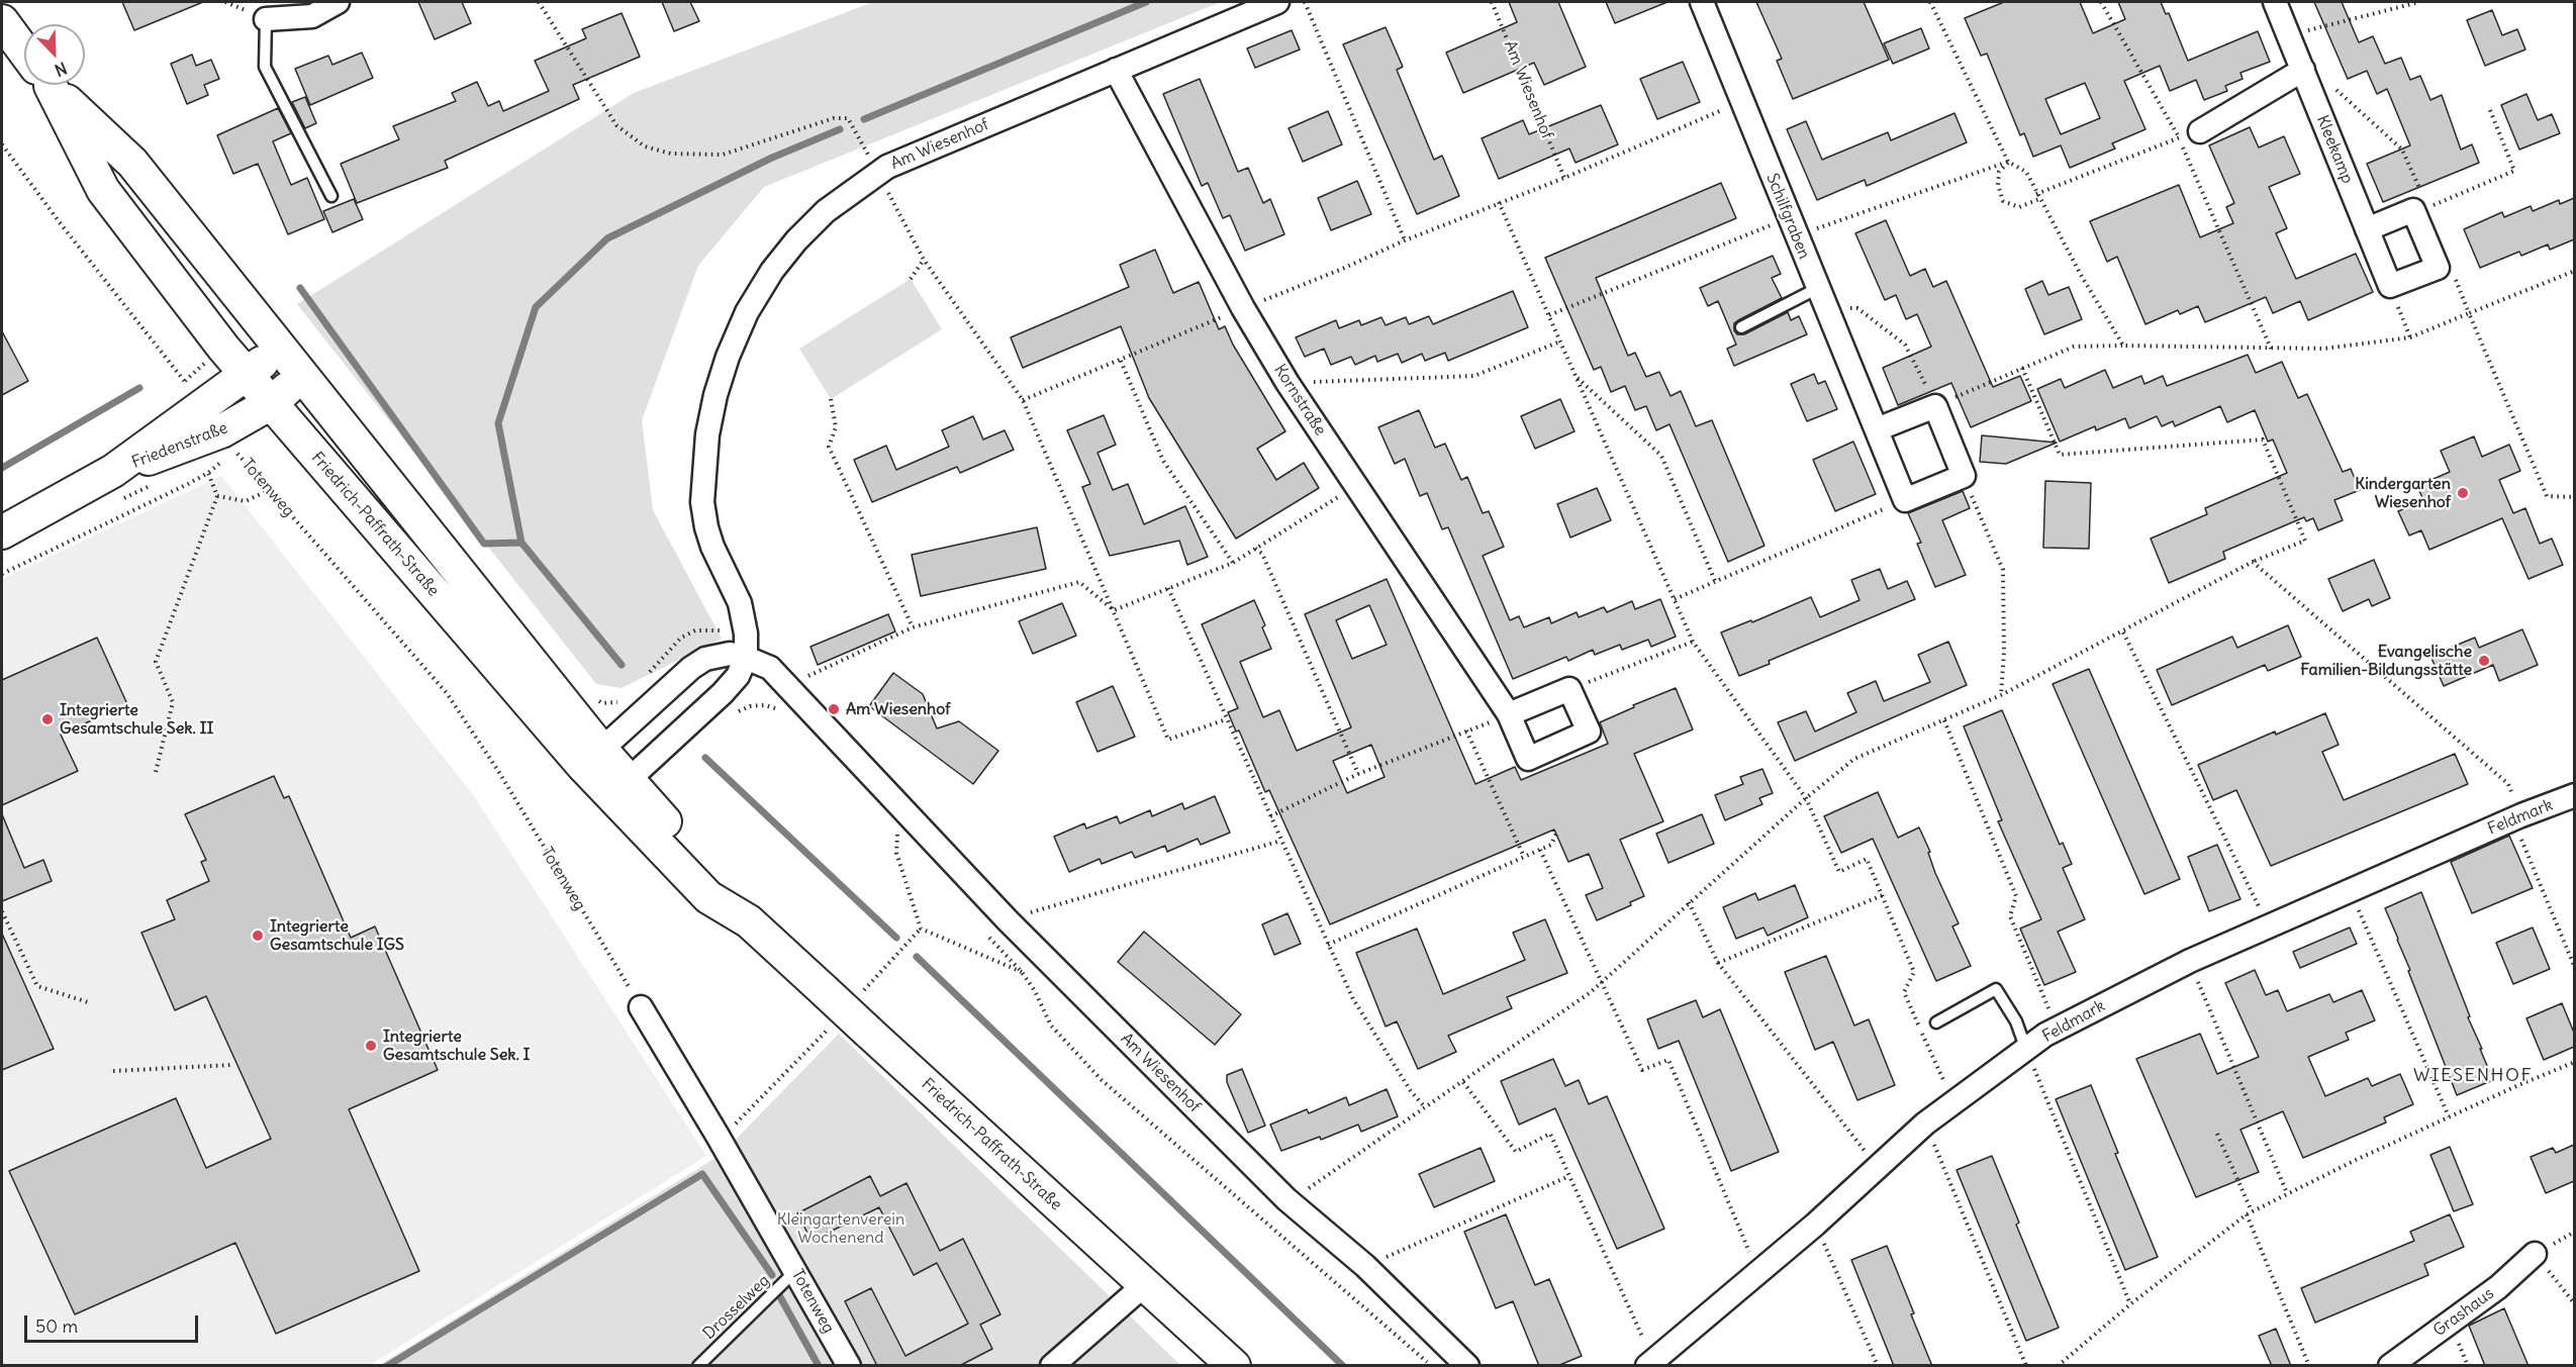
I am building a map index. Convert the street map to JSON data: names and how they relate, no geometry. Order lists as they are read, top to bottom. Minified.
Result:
{"streets":{"main road":["Friedenstraße","Friedrich-Paffrath-Straße"],"street":["Am Wiesenhof","Kleekamp","Schilfgraben","Kornstraße","Totenweg","Feldmark","Grashaus"],"lane":["Drosselweg"]},"crossings":[["Am Wiesenhof","Kornstraße"],["Am Wiesenhof","Friedrich-Paffrath-Straße"],["Friedenstraße","Totenweg"],["Friedenstraße","Friedrich-Paffrath-Straße"],["Totenweg","Drosselweg"]],"districts":["WIESENHOF"],"parks":["Kleingartenverein Wochenend"],"places":["Kindergarten Wiesenhof","Evangelische Familien-Bildungsstätte","Am Wiesenhof","Integrierte Gesamtschule Sek. II","Integrierte Gesamtschule IGS","Integrierte Gesamtschule Sek. I"],"scale_bar":"50 m","north":"bottom right"}
